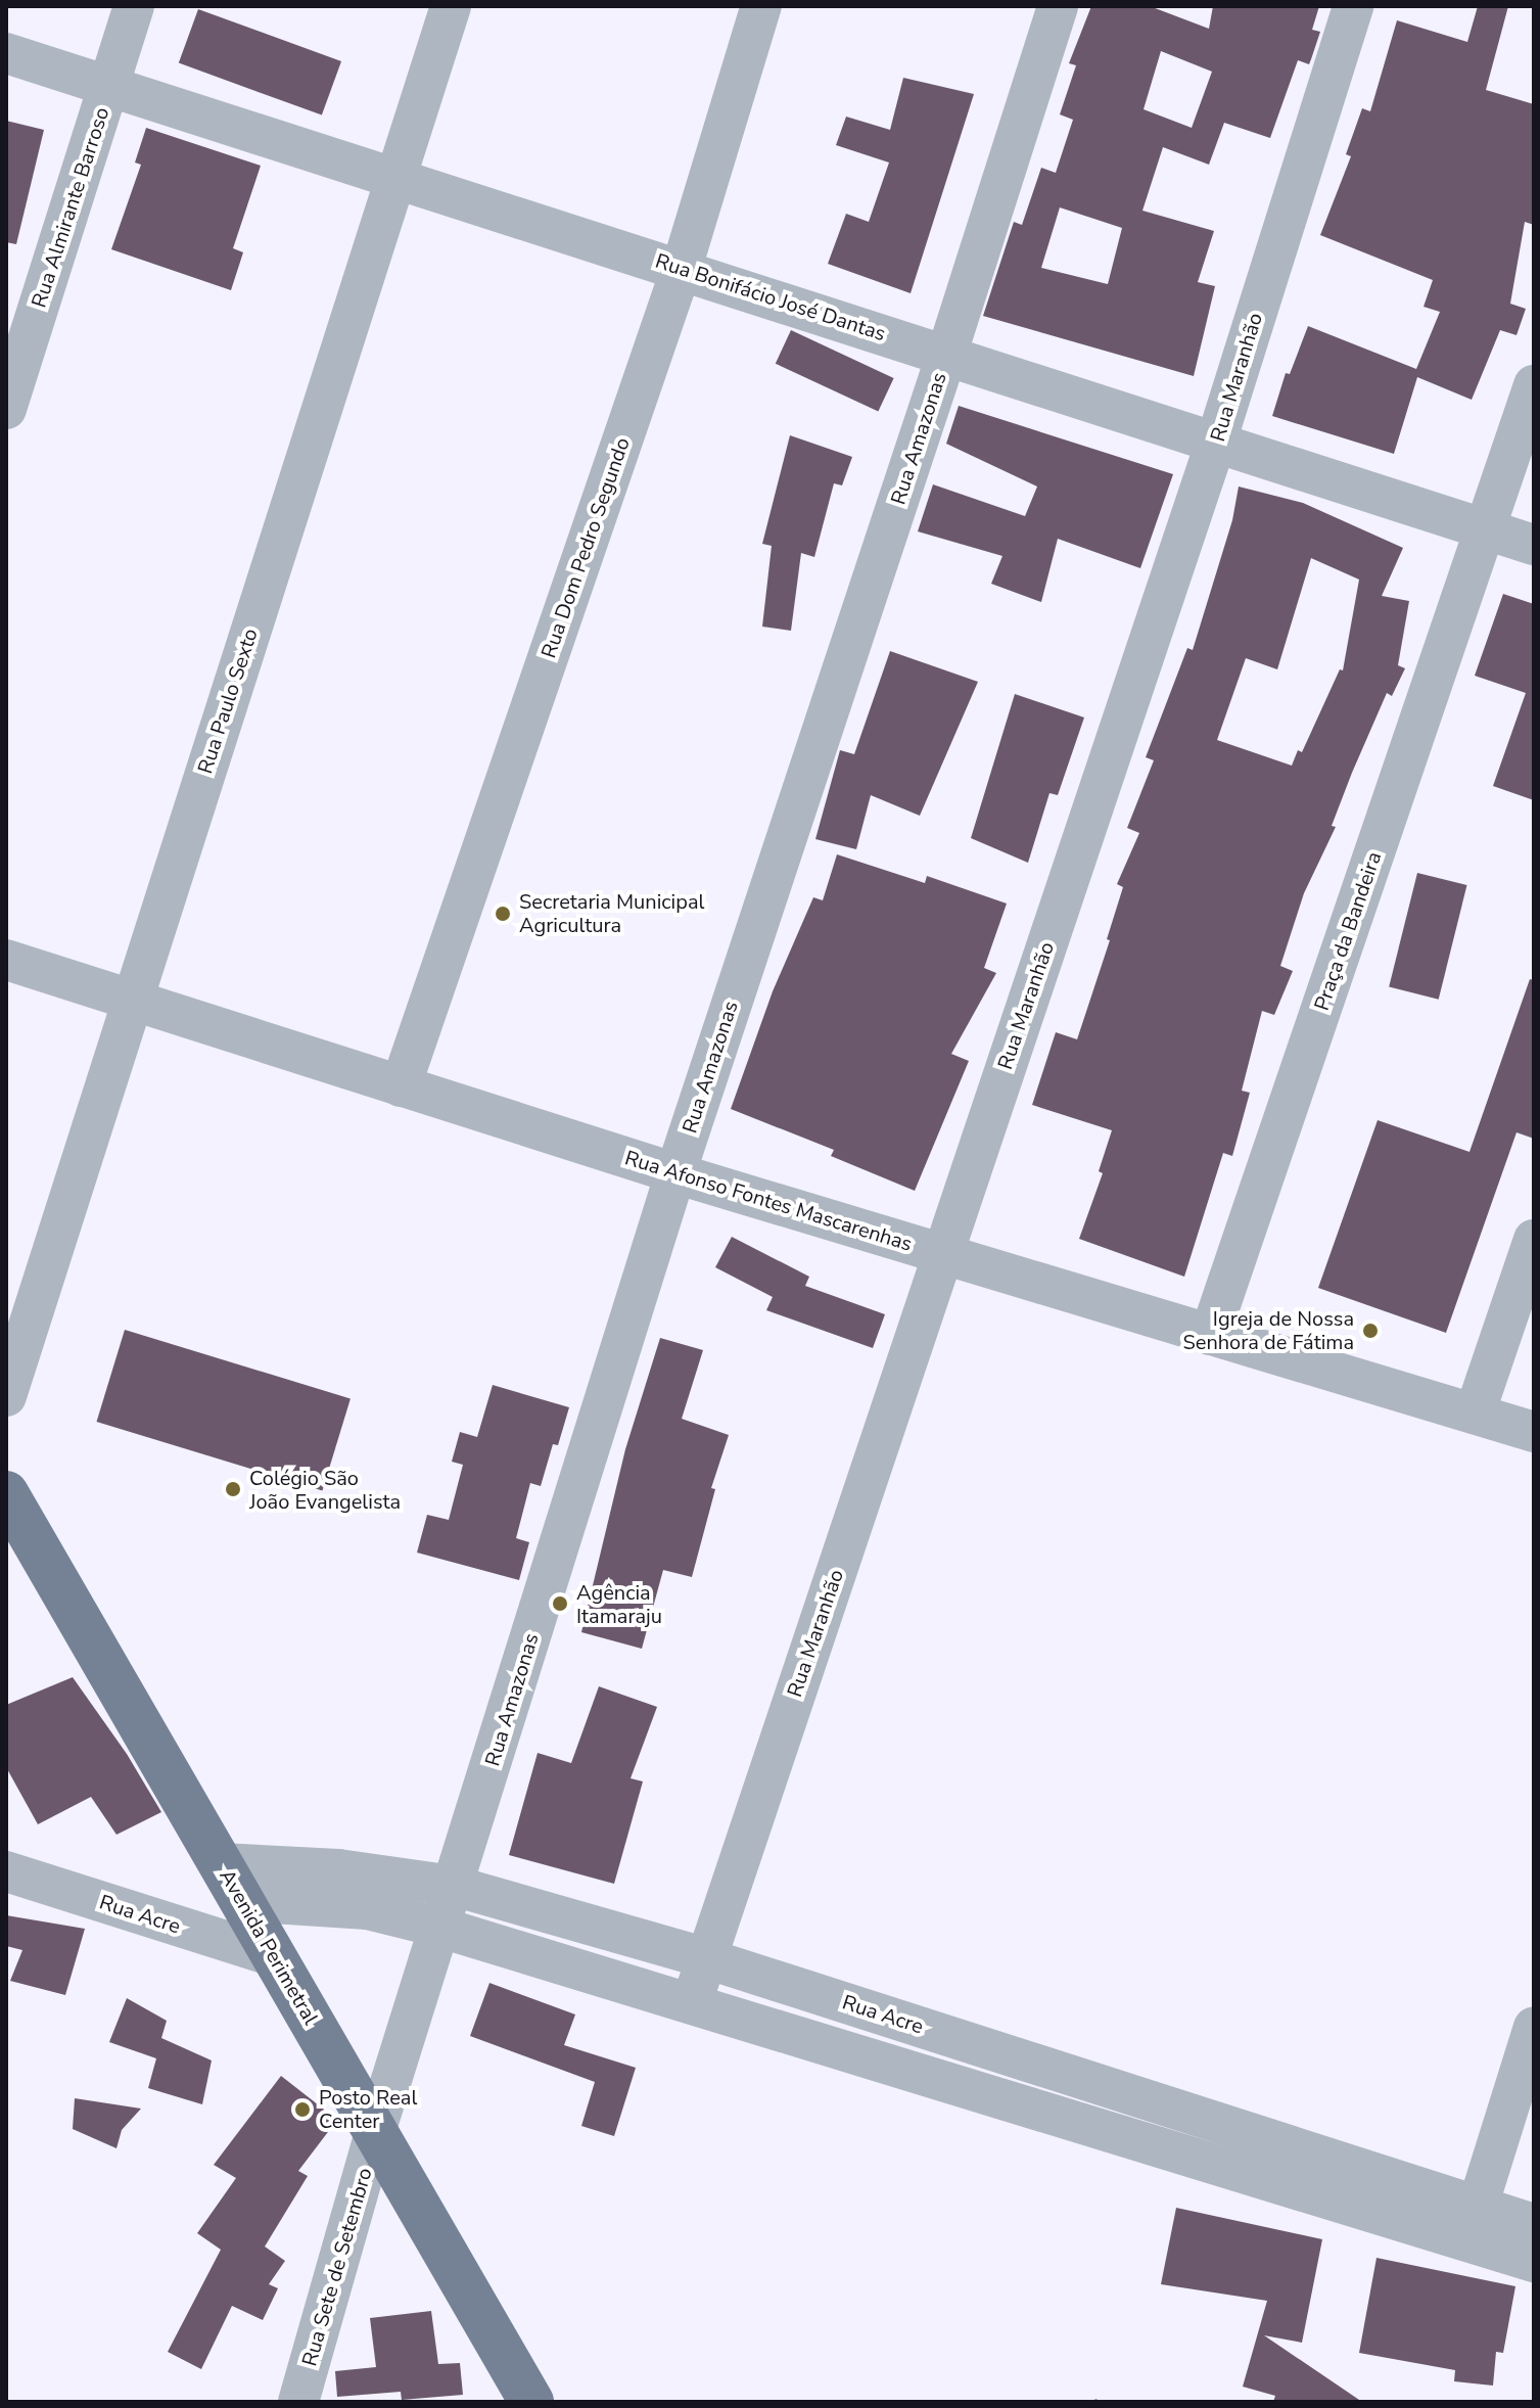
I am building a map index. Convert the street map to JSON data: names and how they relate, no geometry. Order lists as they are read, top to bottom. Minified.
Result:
{"streets":{"main road":["Avenida Perimetral"],"street":["Rua Almirante Barroso","Rua Bonifácio José Dantas","Rua Maranhão","Rua Amazonas","Rua Dom Pedro Segundo","Rua Paulo Sexto","Praça da Bandeira","Rua Afonso Fontes Mascarenhas","Rua Acre","Rua Sete de Setembro"]},"crossings":[["Rua Almirante Barroso","Rua Bonifácio José Dantas"],["Rua Bonifácio José Dantas","Rua Maranhão"],["Rua Bonifácio José Dantas","Rua Amazonas"],["Rua Bonifácio José Dantas","Rua Dom Pedro Segundo"],["Rua Bonifácio José Dantas","Rua Paulo Sexto"],["Rua Bonifácio José Dantas","Praça da Bandeira"],["Rua Maranhão","Rua Afonso Fontes Mascarenhas"],["Rua Maranhão","Rua Acre"],["Rua Amazonas","Rua Afonso Fontes Mascarenhas"],["Rua Amazonas","Rua Acre"],["Rua Amazonas","Avenida Perimetral"],["Rua Amazonas","Rua Sete de Setembro"],["Rua Dom Pedro Segundo","Rua Afonso Fontes Mascarenhas"],["Rua Paulo Sexto","Rua Afonso Fontes Mascarenhas"],["Praça da Bandeira","Rua Afonso Fontes Mascarenhas"],["Rua Acre","Avenida Perimetral"],["Avenida Perimetral","Rua Sete de Setembro"]],"places":["Secretaria Municipal Agricultura","Igreja de Nossa Senhora de Fátima","Colégio São João Evangelista","Agência Itamaraju","Posto Real Center"]}
